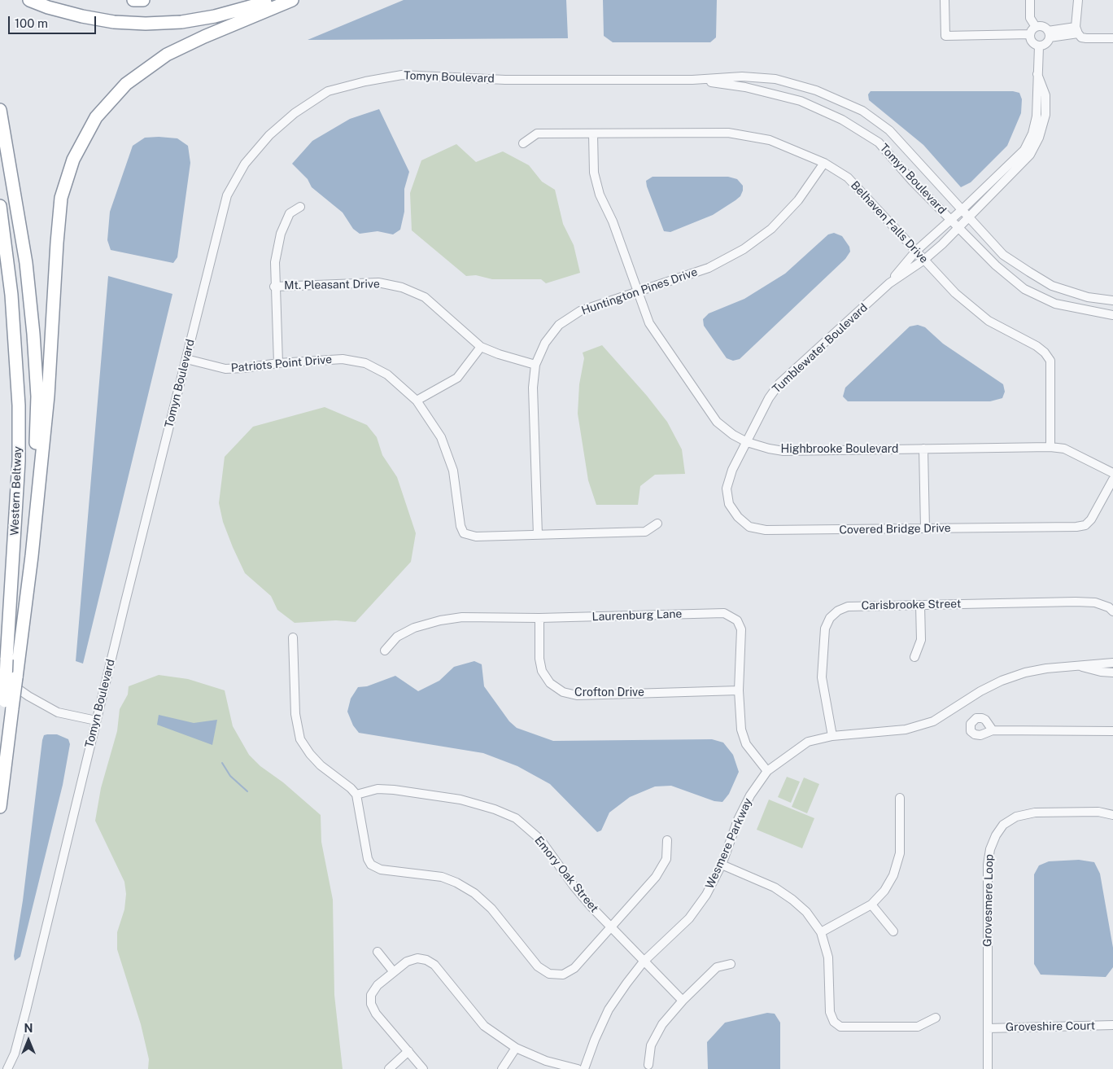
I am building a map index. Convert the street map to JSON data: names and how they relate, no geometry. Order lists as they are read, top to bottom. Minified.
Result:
{"streets":{"highway":["Western Beltway"],"street":["Tomyn Boulevard","Belhaven Falls Drive","Mt. Pleasant Drive","Huntington Pines Drive","Tumblewater Boulevard","Patriots Point Drive","Highbrooke Boulevard","Covered Bridge Drive","Carisbrooke Street","Laurenburg Lane","Crofton Drive","Wesmere Parkway","Emory Oak Street","Grovesmere Loop","Groveshire Court"]},"crossings":[["Tomyn Boulevard","Tumblewater Boulevard"],["Tomyn Boulevard","Patriots Point Drive"],["Belhaven Falls Drive","Huntington Pines Drive"],["Belhaven Falls Drive","Tumblewater Boulevard"],["Belhaven Falls Drive","Highbrooke Boulevard"],["Mt. Pleasant Drive","Huntington Pines Drive"],["Huntington Pines Drive","Patriots Point Drive"],["Huntington Pines Drive","Highbrooke Boulevard"],["Tumblewater Boulevard","Highbrooke Boulevard"],["Tumblewater Boulevard","Covered Bridge Drive"],["Highbrooke Boulevard","Covered Bridge Drive"],["Carisbrooke Street","Wesmere Parkway"],["Laurenburg Lane","Crofton Drive"],["Laurenburg Lane","Wesmere Parkway"],["Wesmere Parkway","Emory Oak Street"],["Grovesmere Loop","Groveshire Court"]],"scale_bar":"100 m","north":"top"}
